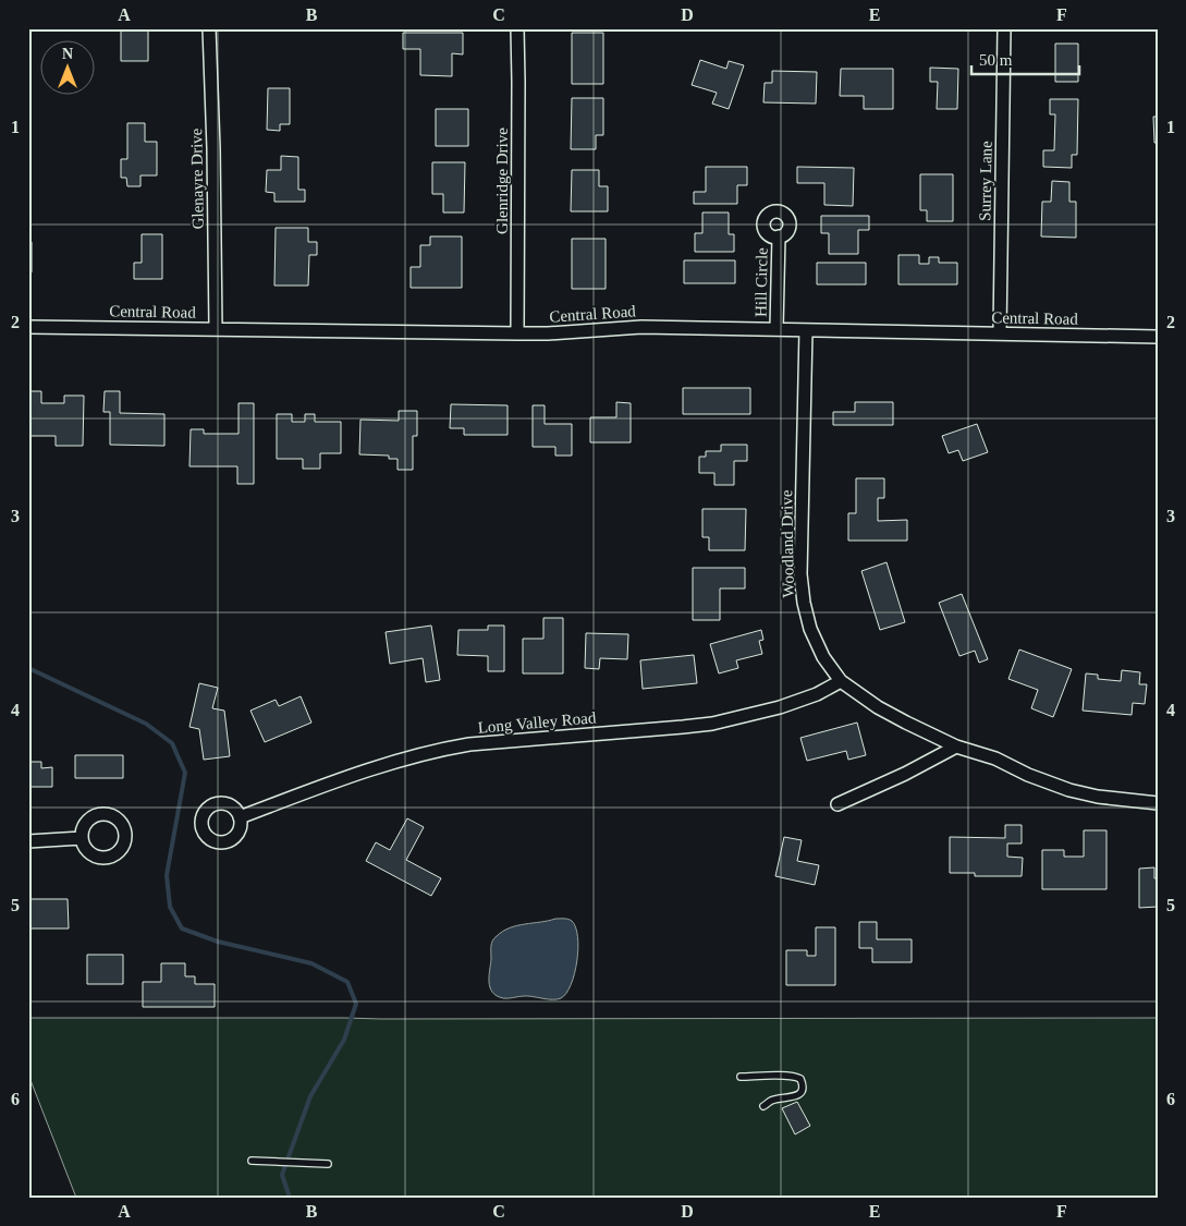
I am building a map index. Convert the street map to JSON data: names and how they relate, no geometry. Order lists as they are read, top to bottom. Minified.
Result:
{"streets":{"street":["Glenayre Drive","Glenridge Drive","Surrey Lane","Hill Circle","Central Road","Woodland Drive","Long Valley Road"]},"crossings":[["Glenayre Drive","Central Road"],["Glenridge Drive","Central Road"],["Surrey Lane","Central Road"],["Hill Circle","Central Road"],["Central Road","Woodland Drive"],["Woodland Drive","Long Valley Road"]],"scale_bar":"50 m","north":"top","grid":{"columns":["A","B","C","D","E","F"],"rows":["1","2","3","4","5","6"]}}
